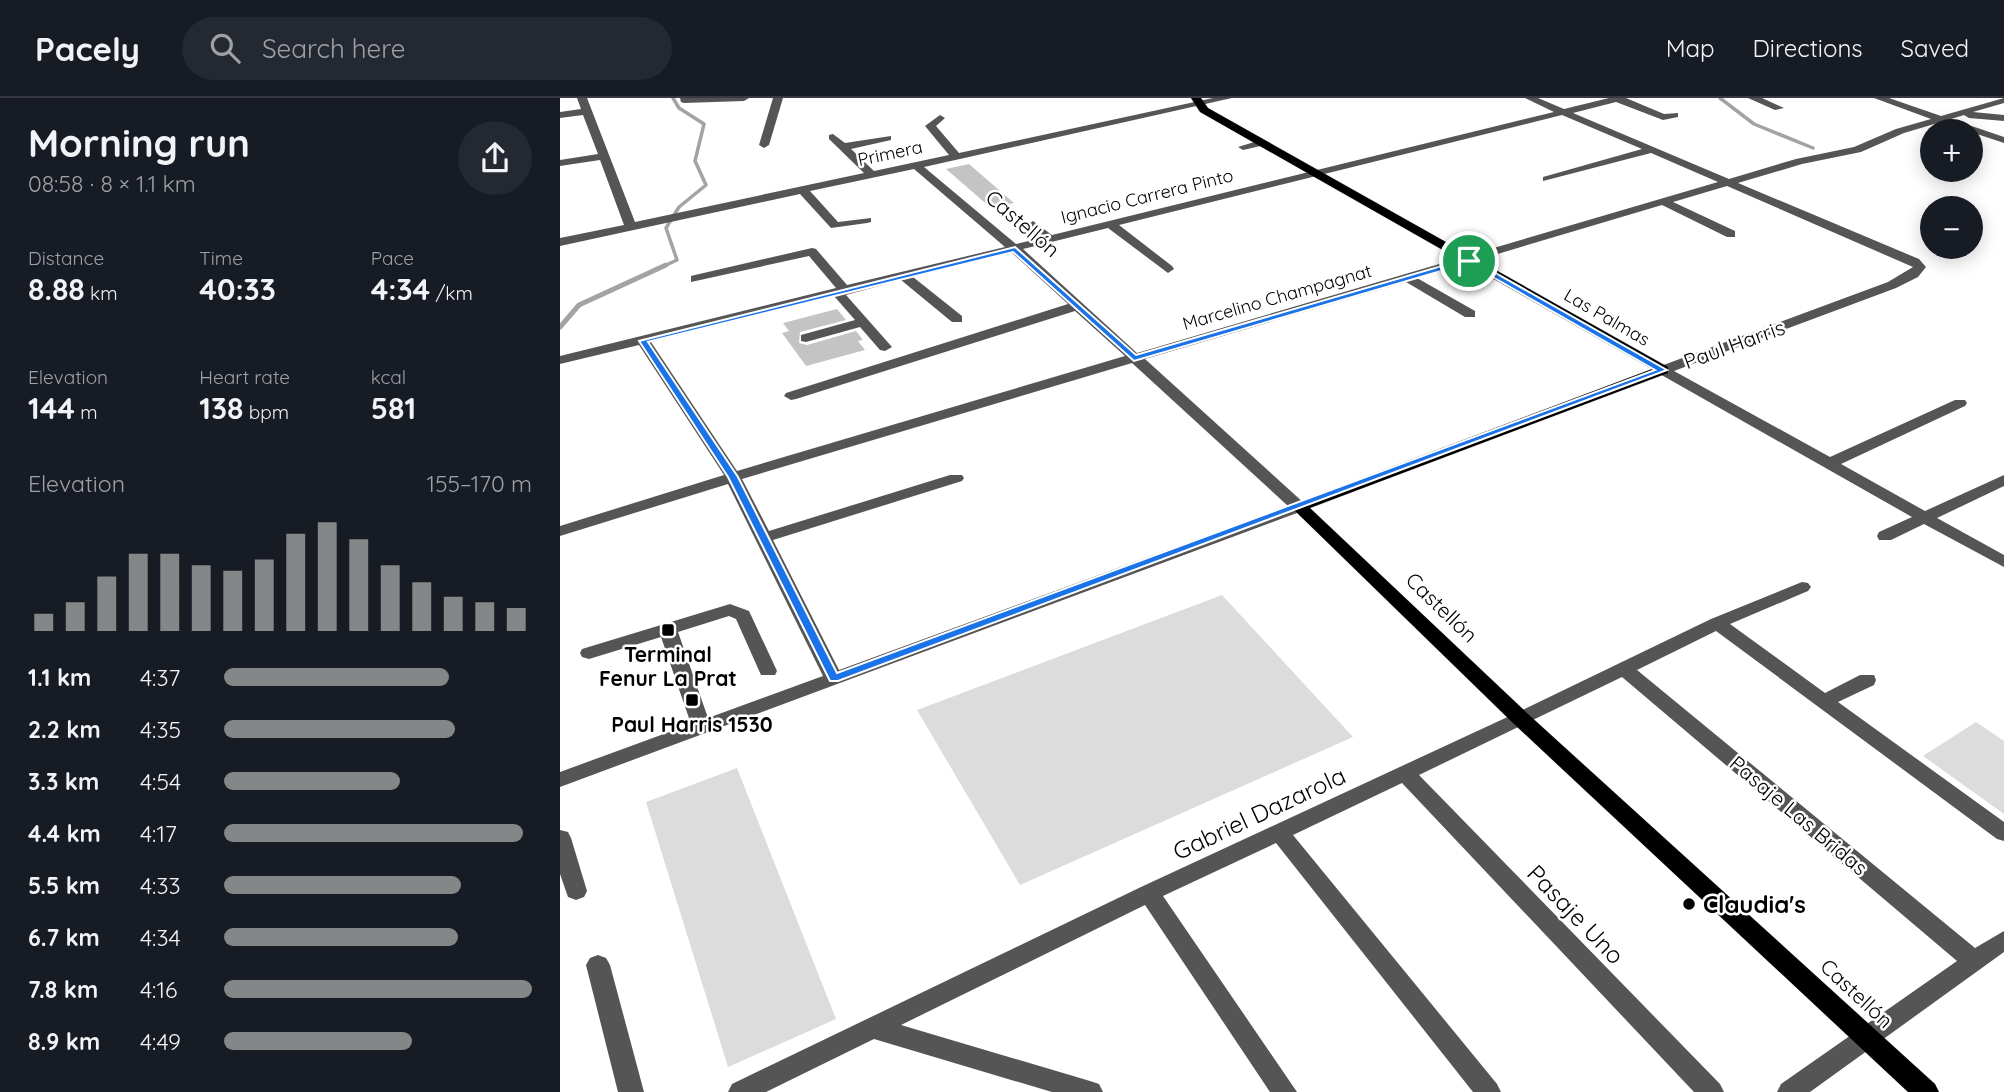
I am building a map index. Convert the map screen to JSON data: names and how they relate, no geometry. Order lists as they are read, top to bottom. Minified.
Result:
{"streets":{"main road":["Castellón","Las Palmas","Paul Harris"],"street":["Primera","Ignacio Carrera Pinto","Marcelino Champagnat","Gabriel Dazarola","Pasaje Las Bridas","Pasaje Uno"]},"crossings":[["Primera","Castellón"],["Primera","Las Palmas"],["Ignacio Carrera Pinto","Castellón"],["Ignacio Carrera Pinto","Las Palmas"],["Castellón","Marcelino Champagnat"],["Castellón","Paul Harris"],["Castellón","Gabriel Dazarola"],["Marcelino Champagnat","Las Palmas"],["Marcelino Champagnat","Paul Harris"],["Las Palmas","Paul Harris"],["Gabriel Dazarola","Pasaje Las Bridas"],["Gabriel Dazarola","Pasaje Uno"]],"places":{"transit":["Terminal Fenur La Prat","Paul Harris 1530"],"other":["Claudia's"]},"page":{"header":"Pacely","search":"Search here","nav":["Map","Directions","Saved"],"heading":["Morning run","08:58 · 8 × 1.1 km"],"map_buttons":["+","−"],"stats":[["Distance","8.88 km"],["Time","40:33"],["Pace","4:34 /km"],["Elevation","144 m"],["Heart rate","138 bpm"],["kcal","581"]],"chart":["Elevation","155–170 m"],"list":[{"name":"1.1 km","note":"4:37"},{"name":"2.2 km","note":"4:35"},{"name":"3.3 km","note":"4:54"},{"name":"4.4 km","note":"4:17"},{"name":"5.5 km","note":"4:33"},{"name":"6.7 km","note":"4:34"},{"name":"7.8 km","note":"4:16"},{"name":"8.9 km","note":"4:49"}]}}
